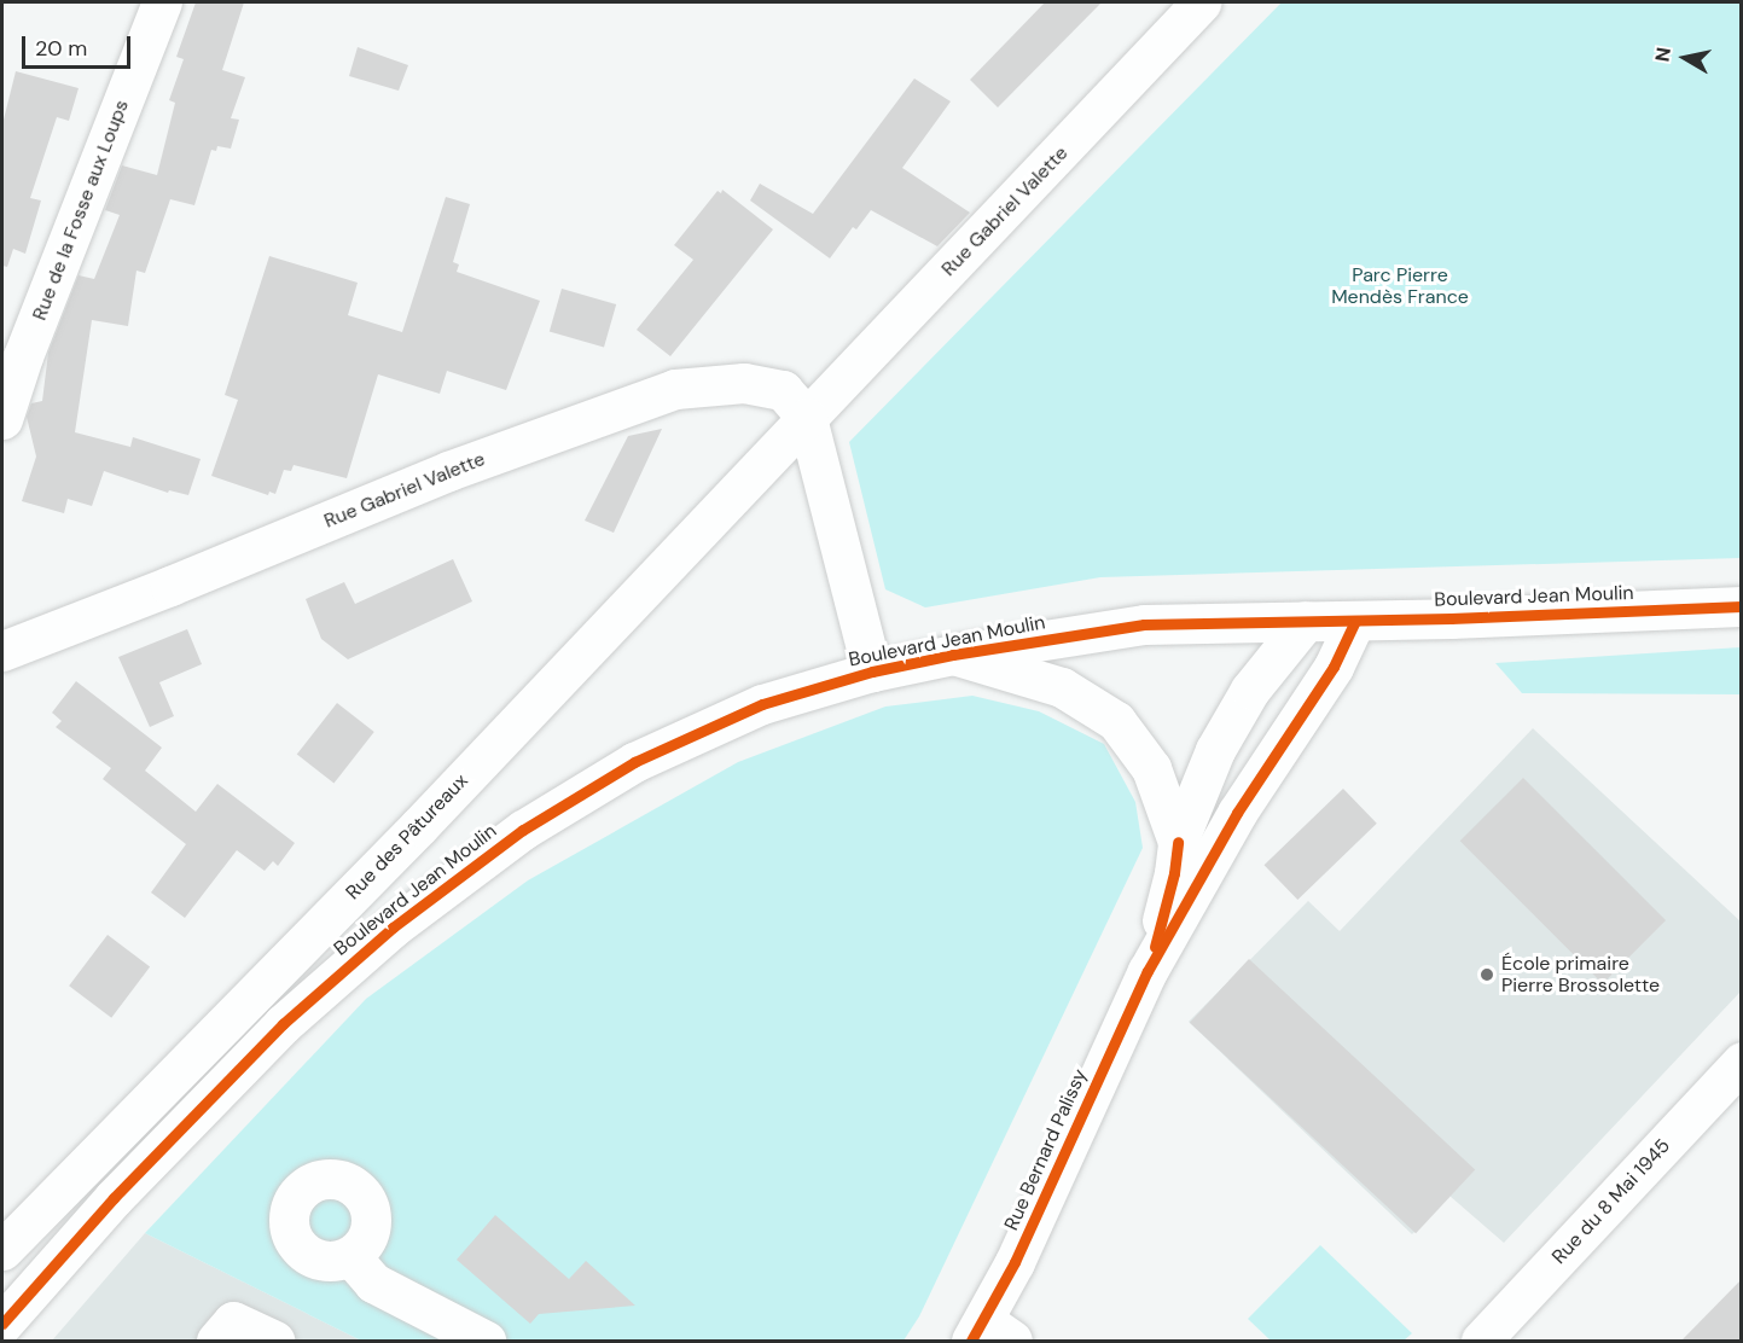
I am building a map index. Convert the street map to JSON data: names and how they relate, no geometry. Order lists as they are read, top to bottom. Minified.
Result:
{"streets":{"street":["Rue de la Fosse aux Loups","Rue Gabriel Valette","Boulevard Jean Moulin","Rue des Pâtureaux","Rue Bernard Palissy","Rue du 8 Mai 1945"]},"crossings":[["Rue Gabriel Valette","Boulevard Jean Moulin"],["Rue Gabriel Valette","Rue des Pâtureaux"],["Boulevard Jean Moulin","Rue Bernard Palissy"]],"parks":["Parc Pierre Mendès France"],"places":["École primaire Pierre Brossolette"],"scale_bar":"20 m","north":"left"}
